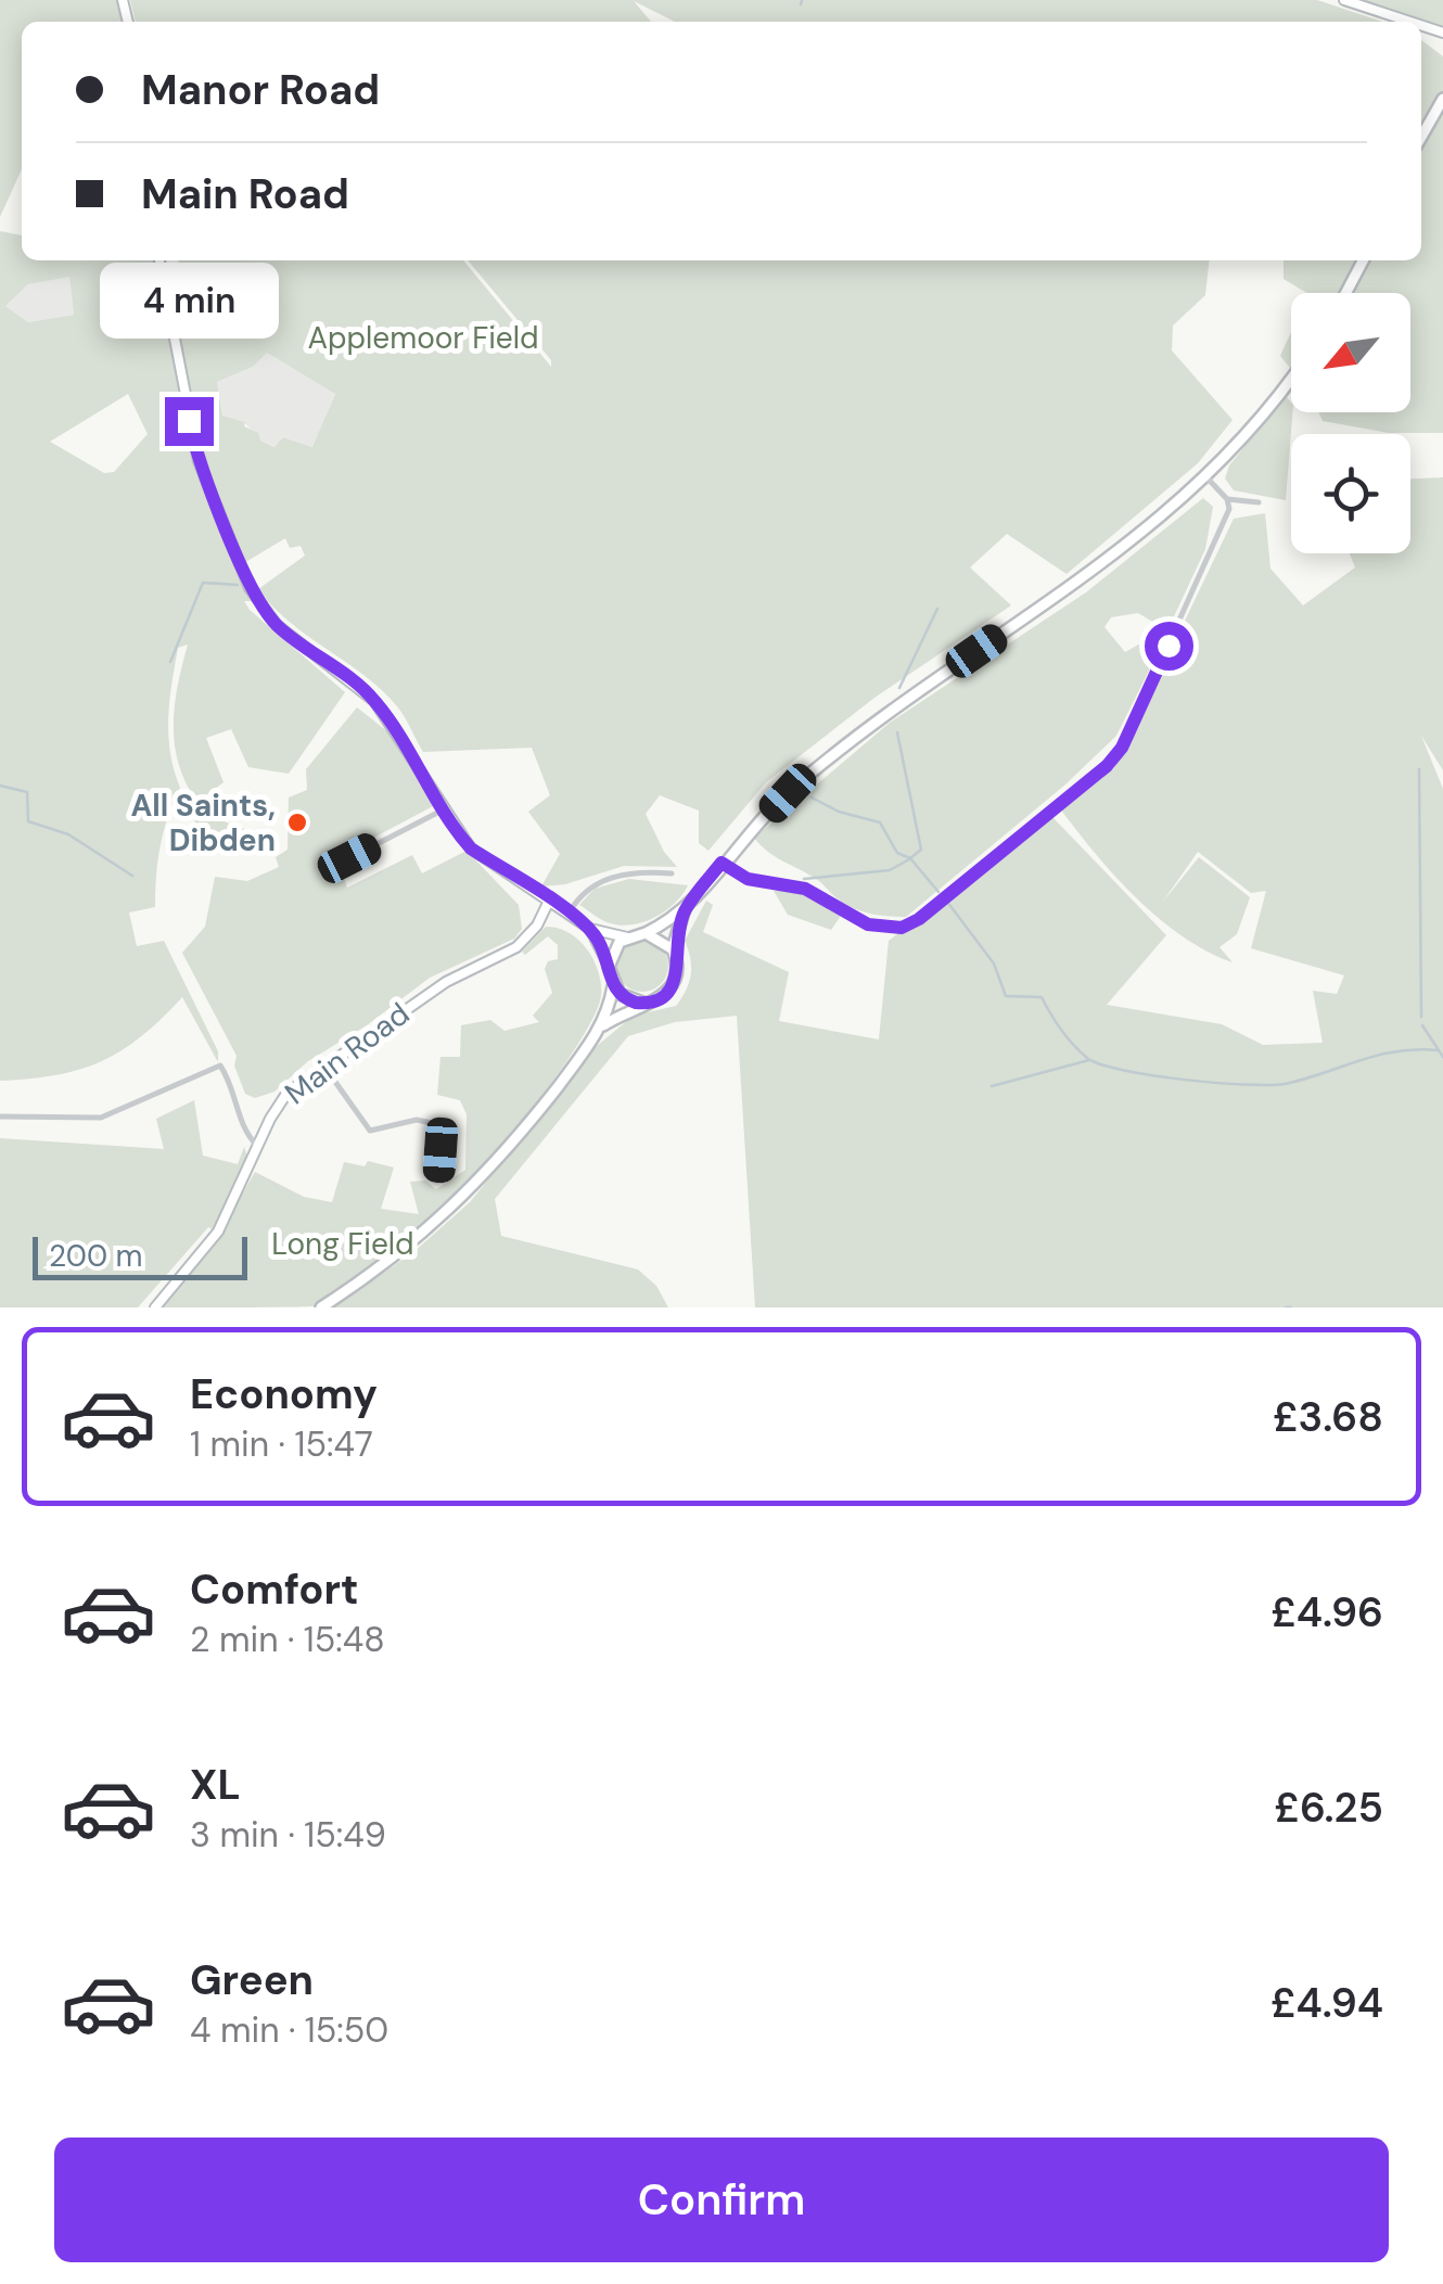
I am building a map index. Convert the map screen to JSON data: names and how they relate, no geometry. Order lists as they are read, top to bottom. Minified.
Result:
{"streets":{"street":["Main Road"]},"parks":["Applemoor Field","Long Field"],"places":["All Saints, Dibden"],"scale_bar":"200 m","north":"bottom left","page":{"banner":["Manor Road","Main Road"],"bubble":"4 min","scale":"200 m","list":[{"name":"Economy","note":"1 min · 15:47","value":"£3.68"},{"name":"Comfort","note":"2 min · 15:48","value":"£4.96"},{"name":"XL","note":"3 min · 15:49","value":"£6.25"},{"name":"Green","note":"4 min · 15:50","value":"£4.94"}],"buttons":"Confirm"}}
